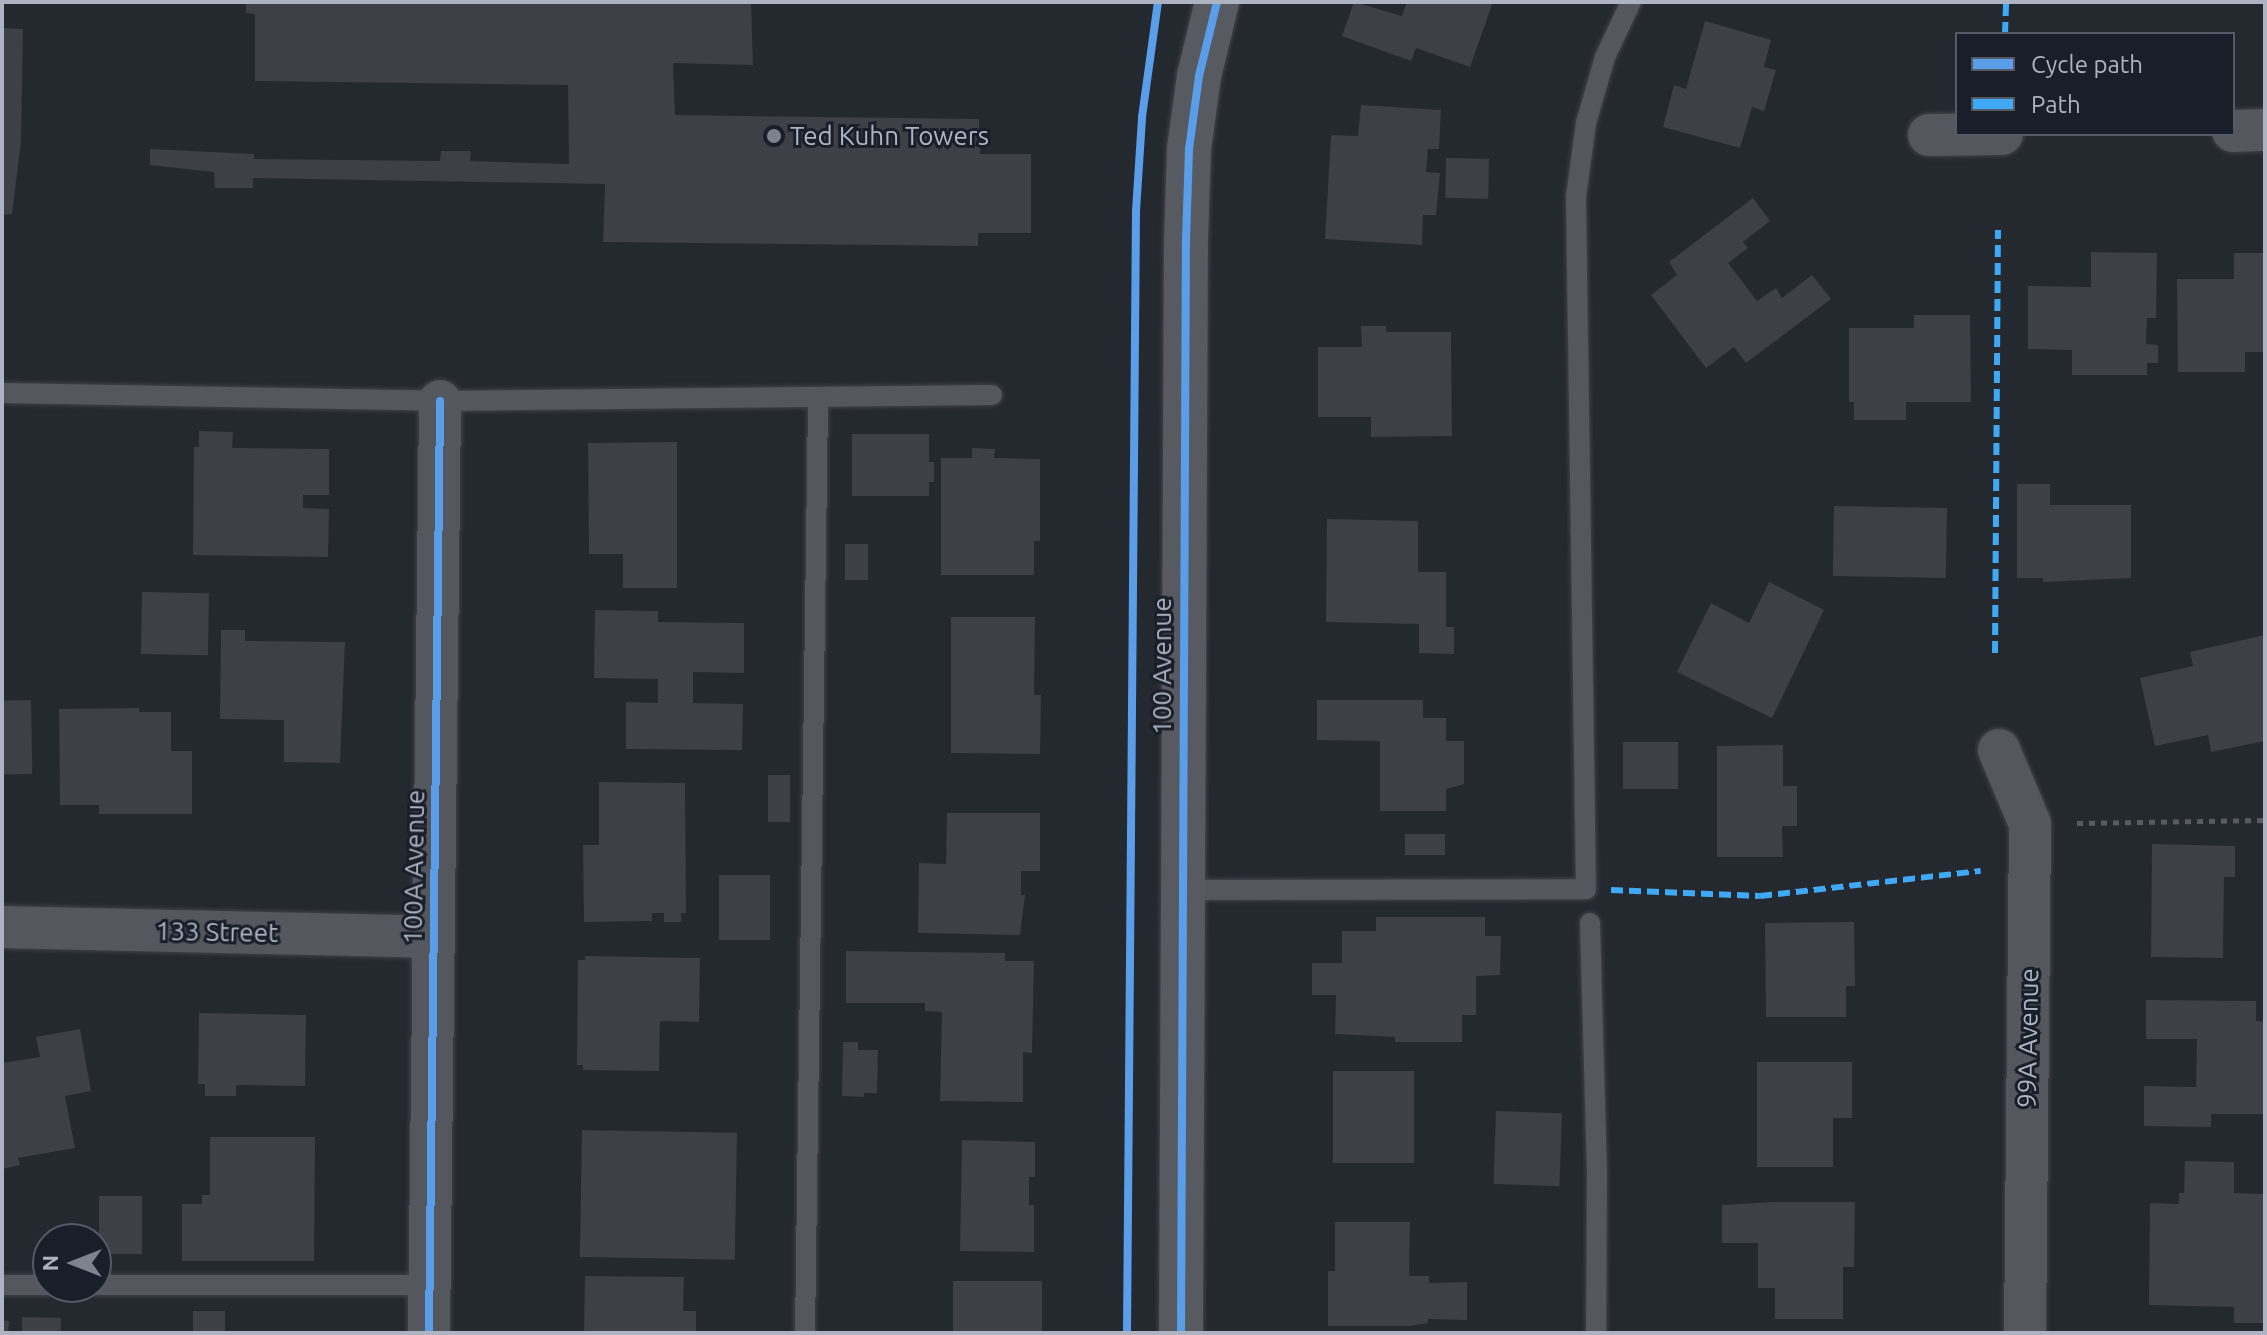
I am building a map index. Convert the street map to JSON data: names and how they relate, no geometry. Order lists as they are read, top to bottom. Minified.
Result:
{"streets":{"street":["100 Avenue","100A Avenue","133 Street","99A Avenue"]},"crossings":[["100A Avenue","133 Street"]],"places":["Ted Kuhn Towers"],"legend":["Cycle path","Path"],"north":"left"}
